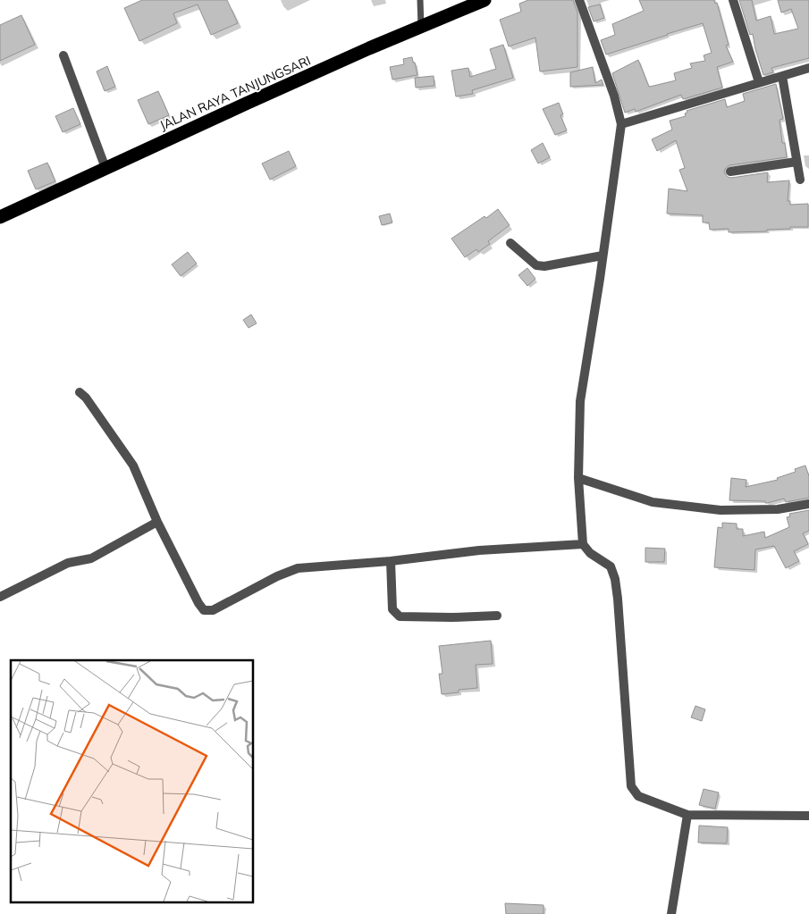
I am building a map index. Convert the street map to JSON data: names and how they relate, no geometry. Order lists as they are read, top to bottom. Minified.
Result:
{"streets":{"highway":["JALAN RAYA TANJUNGSARI"]}}
